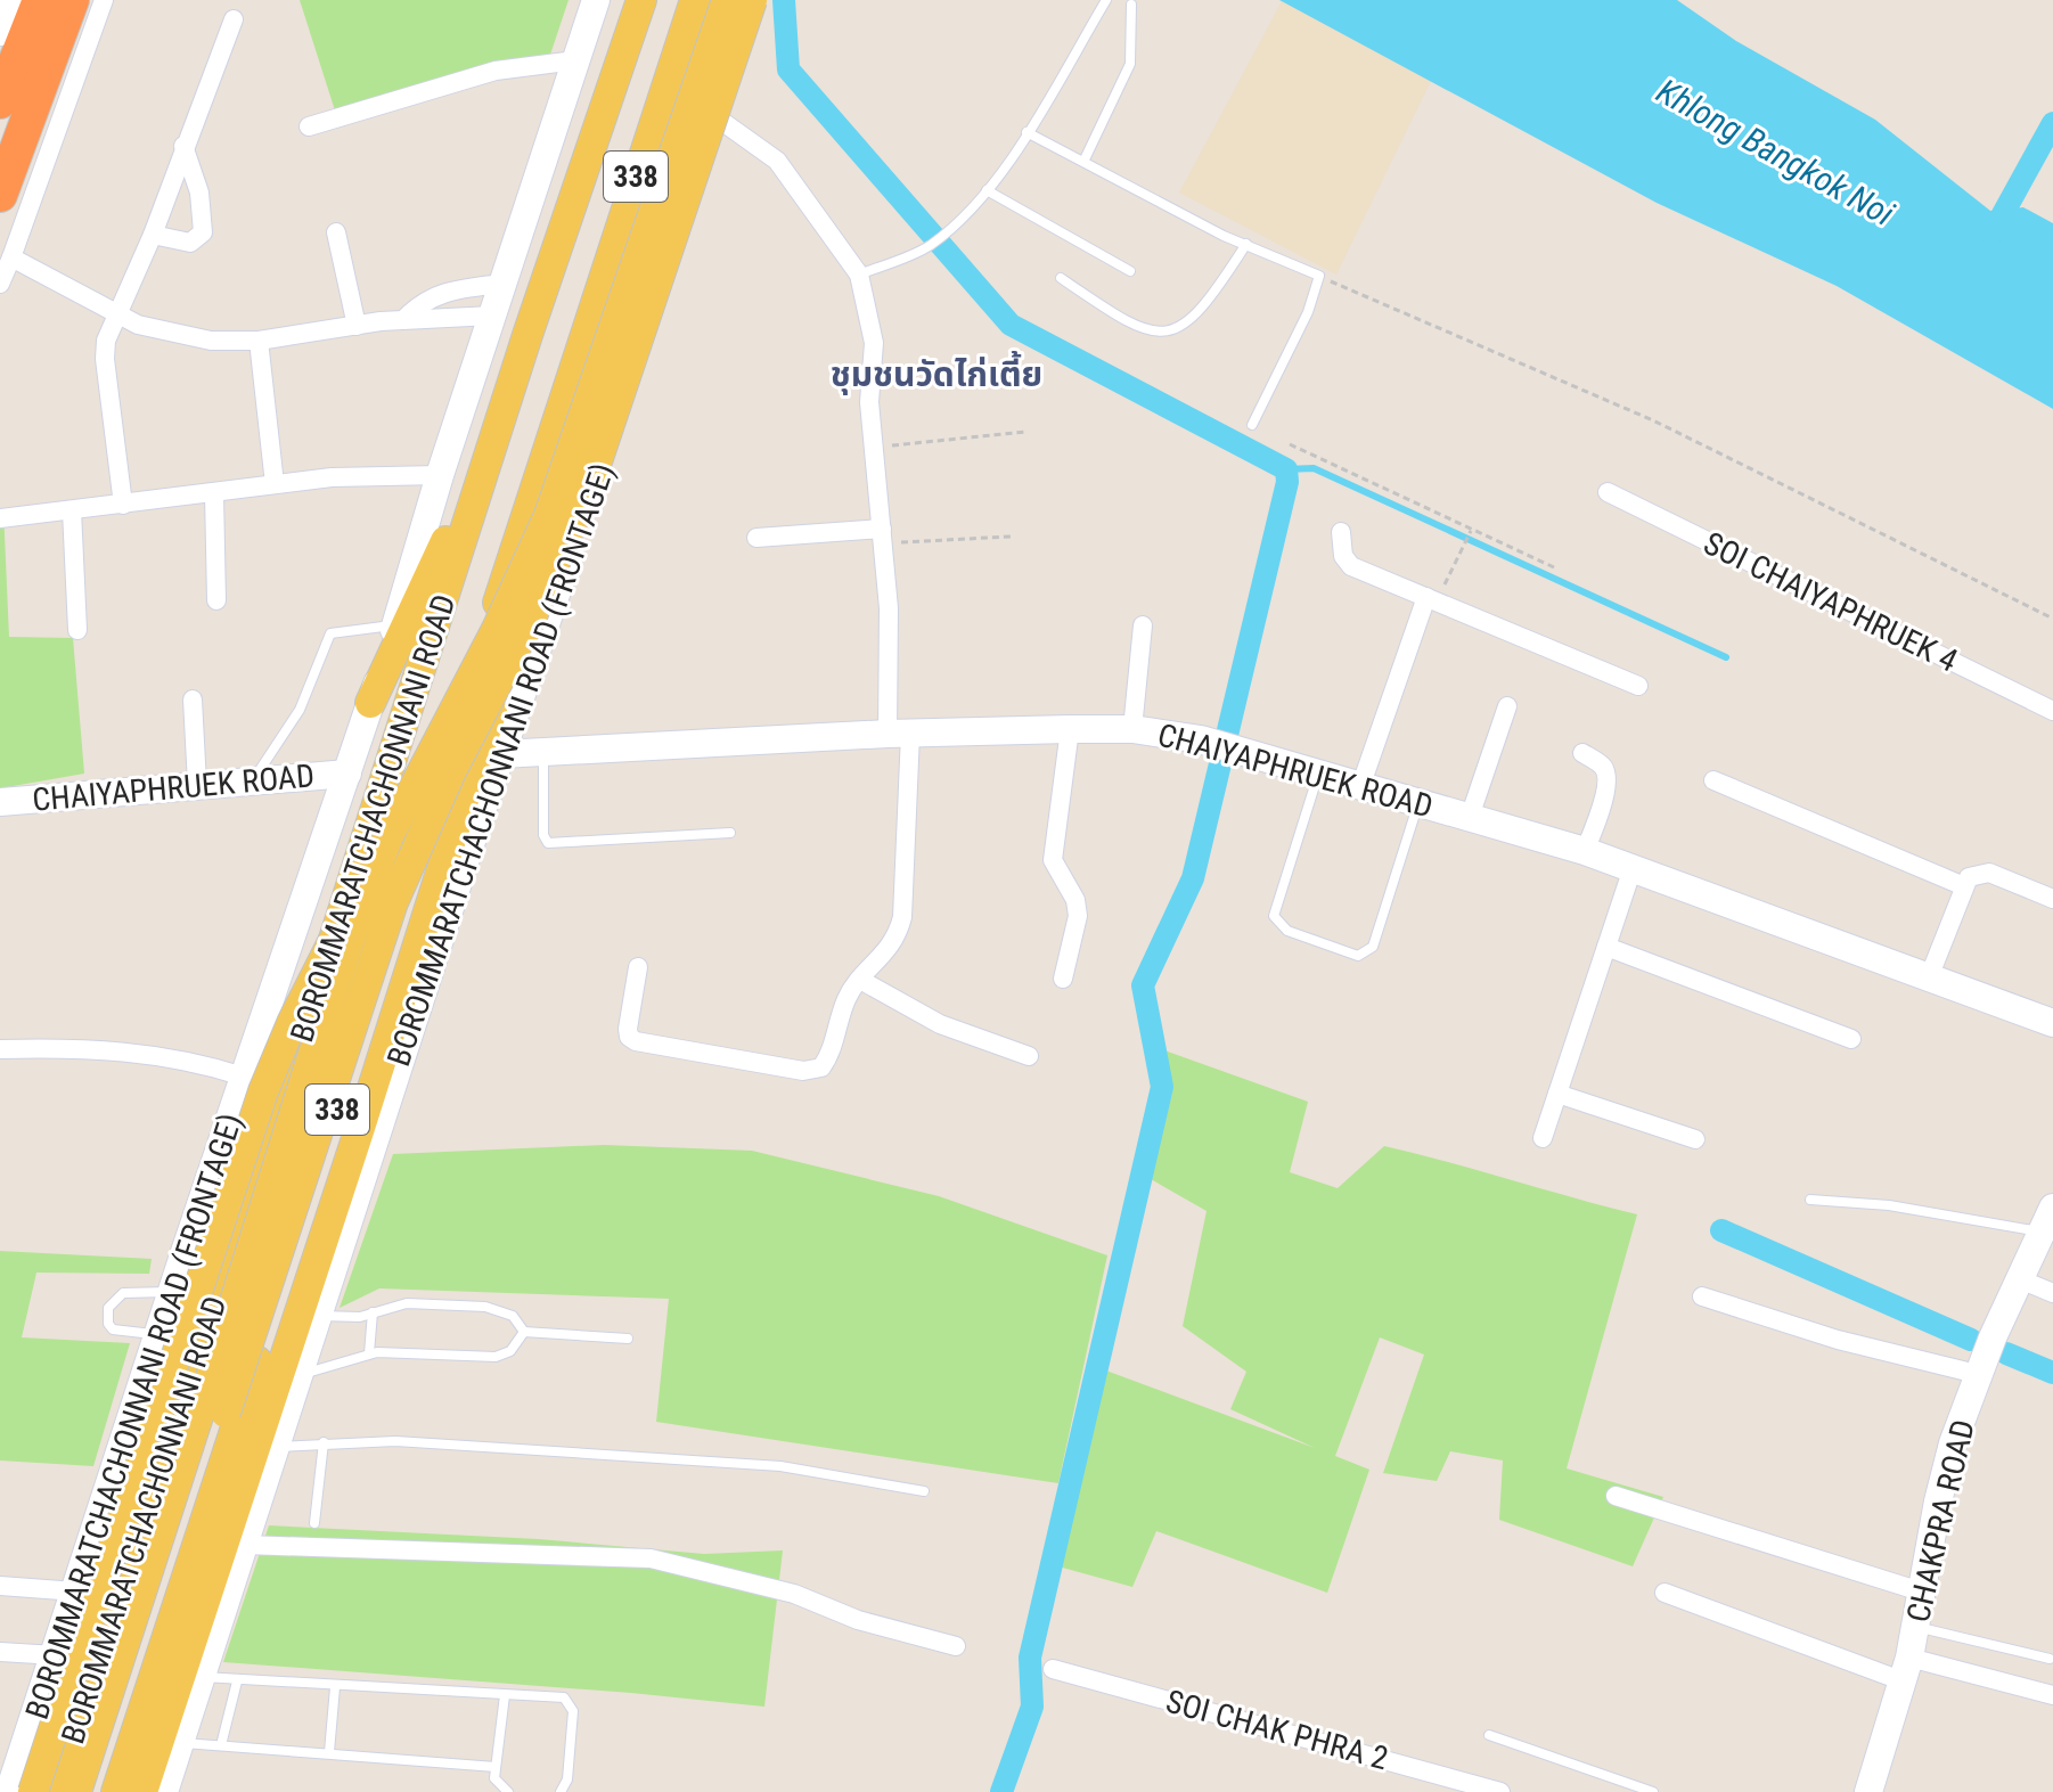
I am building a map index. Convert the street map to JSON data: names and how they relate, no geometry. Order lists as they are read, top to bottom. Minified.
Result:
{"streets":{"main road":["338","BOROMMARATCHACHONNANI ROAD (FRONTAGE)","CHAIYAPHRUEK ROAD","BOROMMARATCHACHONNANI ROAD","CHAKPRA ROAD"],"street":["SOI CHAIYAPHRUEK 4","SOI CHAK PHRA 2"]},"crossings":[["BOROMMARATCHACHONNANI ROAD (FRONTAGE)","CHAIYAPHRUEK ROAD"]],"districts":["ชุมชนวัดไก่เตี้ย"],"water":["Khlong Bangkok Noi"]}
